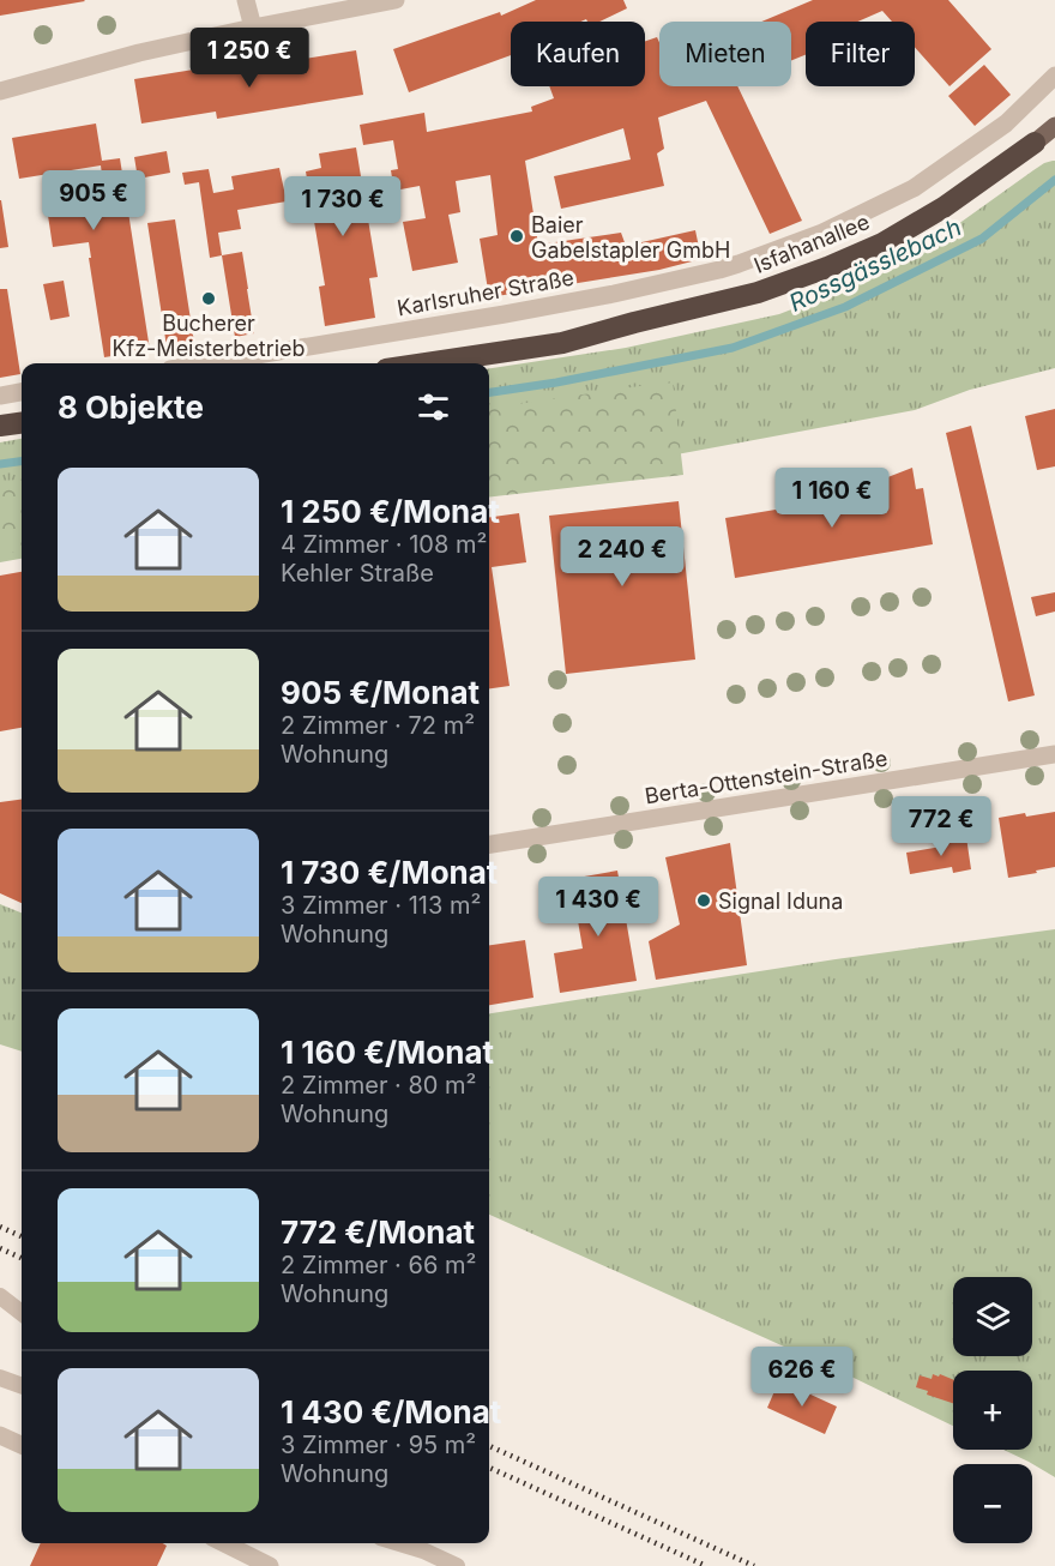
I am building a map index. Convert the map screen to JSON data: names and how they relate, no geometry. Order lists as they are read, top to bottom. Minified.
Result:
{"streets":{"highway":["Isfahanallee"],"street":["Karlsruher Straße","Berta-Ottenstein-Straße"]},"water":["Rossgässlebach"],"places":["Baier Gabelstapler GmbH","Bucherer Kfz-Meisterbetrieb","Signal Iduna"],"page":{"chip":["Kaufen","Mieten","Filter"],"price":["1 250 €","905 €","1 730 €","1 160 €","2 240 €","772 €","1 430 €","626 €"],"heading":"8 Objekte","list":[{"name":"1 250 €/Monat","note":"4 Zimmer · 108 m² · Kehler Straße"},{"name":"905 €/Monat","note":"2 Zimmer · 72 m² · Wohnung"},{"name":"1 730 €/Monat","note":"3 Zimmer · 113 m² · Wohnung"},{"name":"1 160 €/Monat","note":"2 Zimmer · 80 m² · Wohnung"},{"name":"772 €/Monat","note":"2 Zimmer · 66 m² · Wohnung"},{"name":"1 430 €/Monat","note":"3 Zimmer · 95 m² · Wohnung"}],"map_buttons":["+","−"]}}
